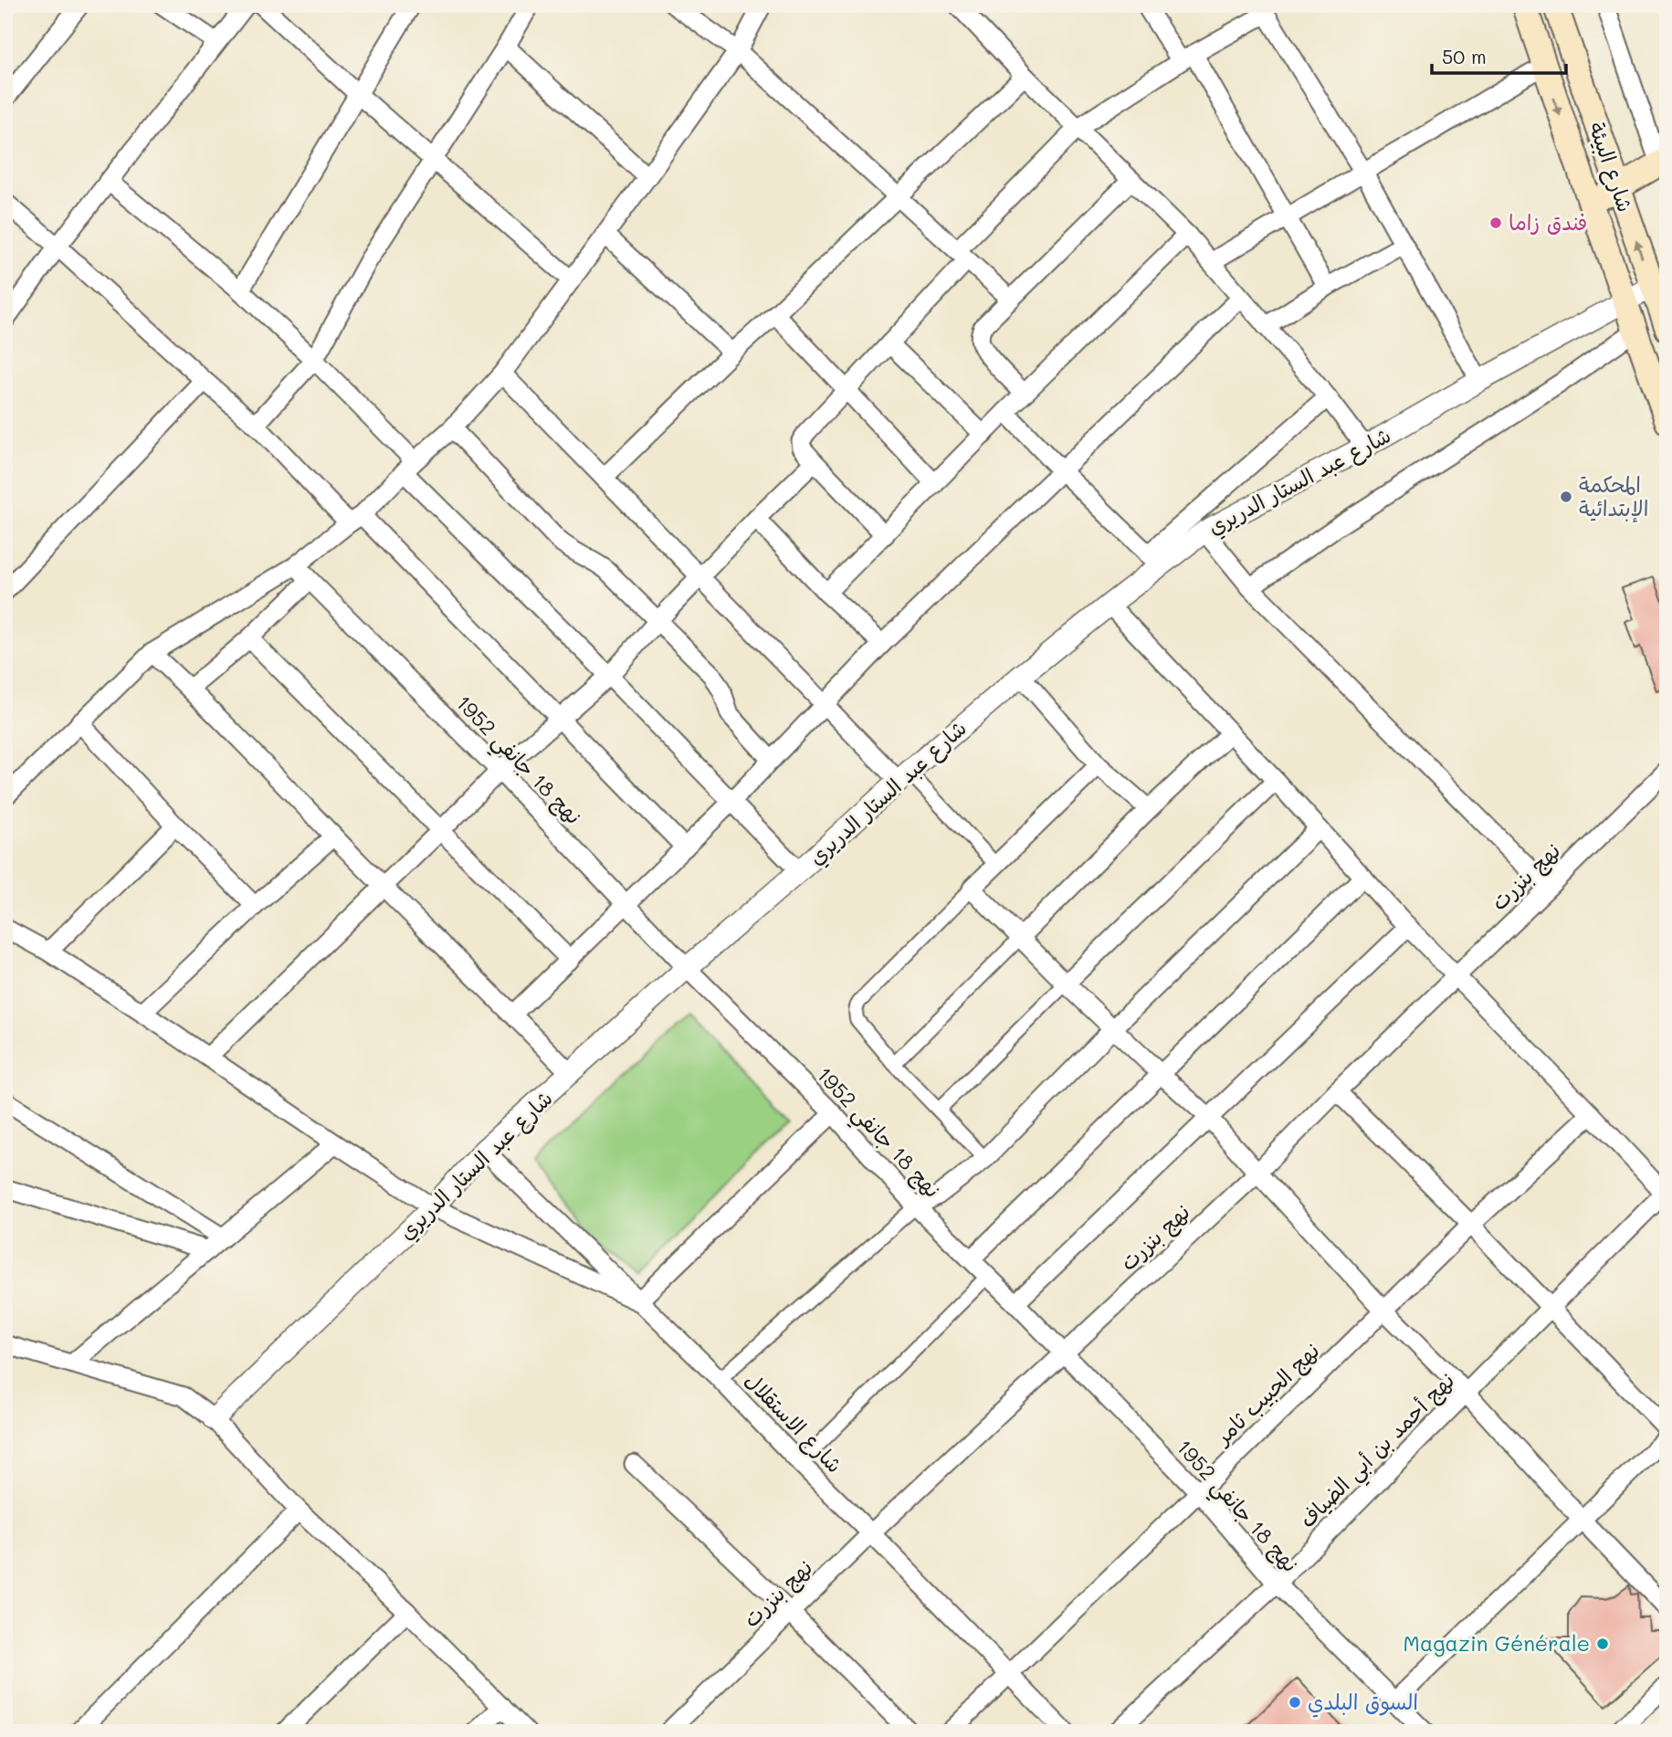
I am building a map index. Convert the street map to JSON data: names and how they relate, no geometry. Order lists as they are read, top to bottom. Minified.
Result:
{"streets":{"main road":["شارع البيئة"],"street":["شارع عبد الستار الدريري","نهج 18 جانفي 1952","نهج بنزرت","نهج الحبيب ثامر","شارع الاستقلال","نهج أحمد بن أبي الضياف"]},"crossings":[["شارع البيئة","شارع عبد الستار الدريري"],["شارع عبد الستار الدريري","نهج 18 جانفي 1952"],["شارع عبد الستار الدريري","شارع الاستقلال"],["نهج 18 جانفي 1952","نهج بنزرت"],["نهج 18 جانفي 1952","نهج الحبيب ثامر"],["نهج 18 جانفي 1952","نهج أحمد بن أبي الضياف"],["نهج بنزرت","شارع الاستقلال"],["نهج الحبيب ثامر","شارع الاستقلال"]],"places":["فندق زاما","المحكمة الإبتدائية","Magazin Générale","السوق البلدي"],"scale_bar":"50 m"}
